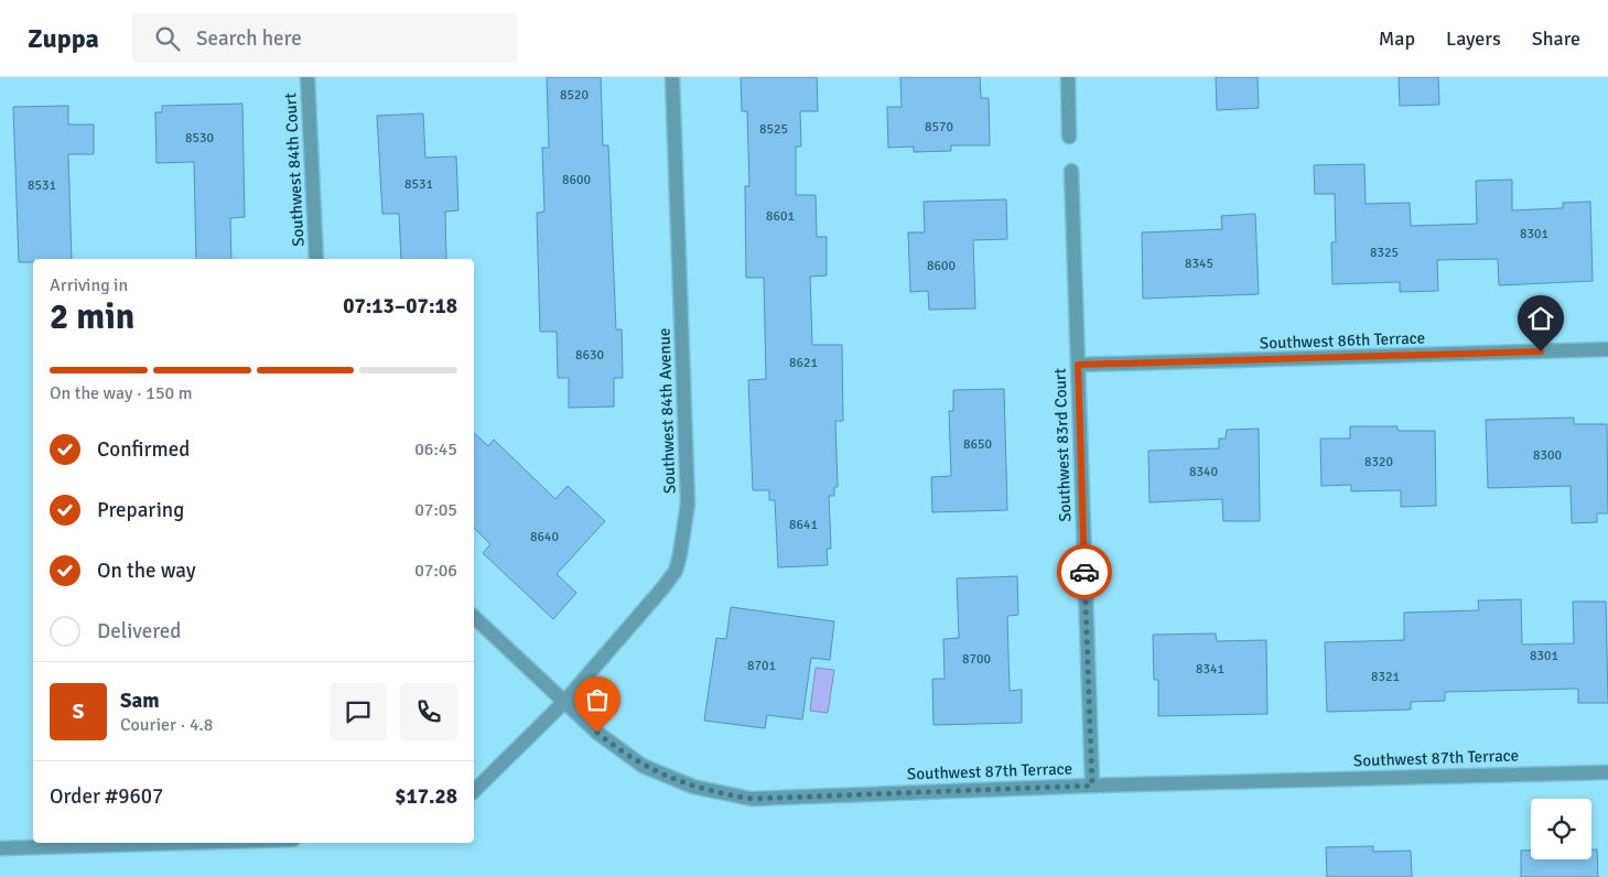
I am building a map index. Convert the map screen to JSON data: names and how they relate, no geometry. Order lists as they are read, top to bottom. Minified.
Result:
{"streets":{"street":["Southwest 84th Court","Southwest 86th Terrace","Southwest 84th Avenue","Southwest 83rd Court","Southwest 87th Terrace"]},"crossings":[["Southwest 86th Terrace","Southwest 83rd Court"],["Southwest 84th Avenue","Southwest 87th Terrace"],["Southwest 83rd Court","Southwest 87th Terrace"]],"house_numbers":["8520","8570","8525","8530","8600","8531","8531","8601","8301","8325","8345","8600","8630","8621","8650","8300","8320","8340","8641","8640","8301","8700","8701","8341","8321"],"page":{"header":"Zuppa","search":"Search here","nav":["Map","Layers","Share"],"heading":["2 min","Arriving in","07:13–07:18"],"panel":["Sam","Courier · 4.8","Order #9607","$17.28"],"bar":"On the way · 150 m","list":[["Confirmed","06:45"],["Preparing","07:05"],["On the way","07:06"],"Delivered"],"round":"S"}}
